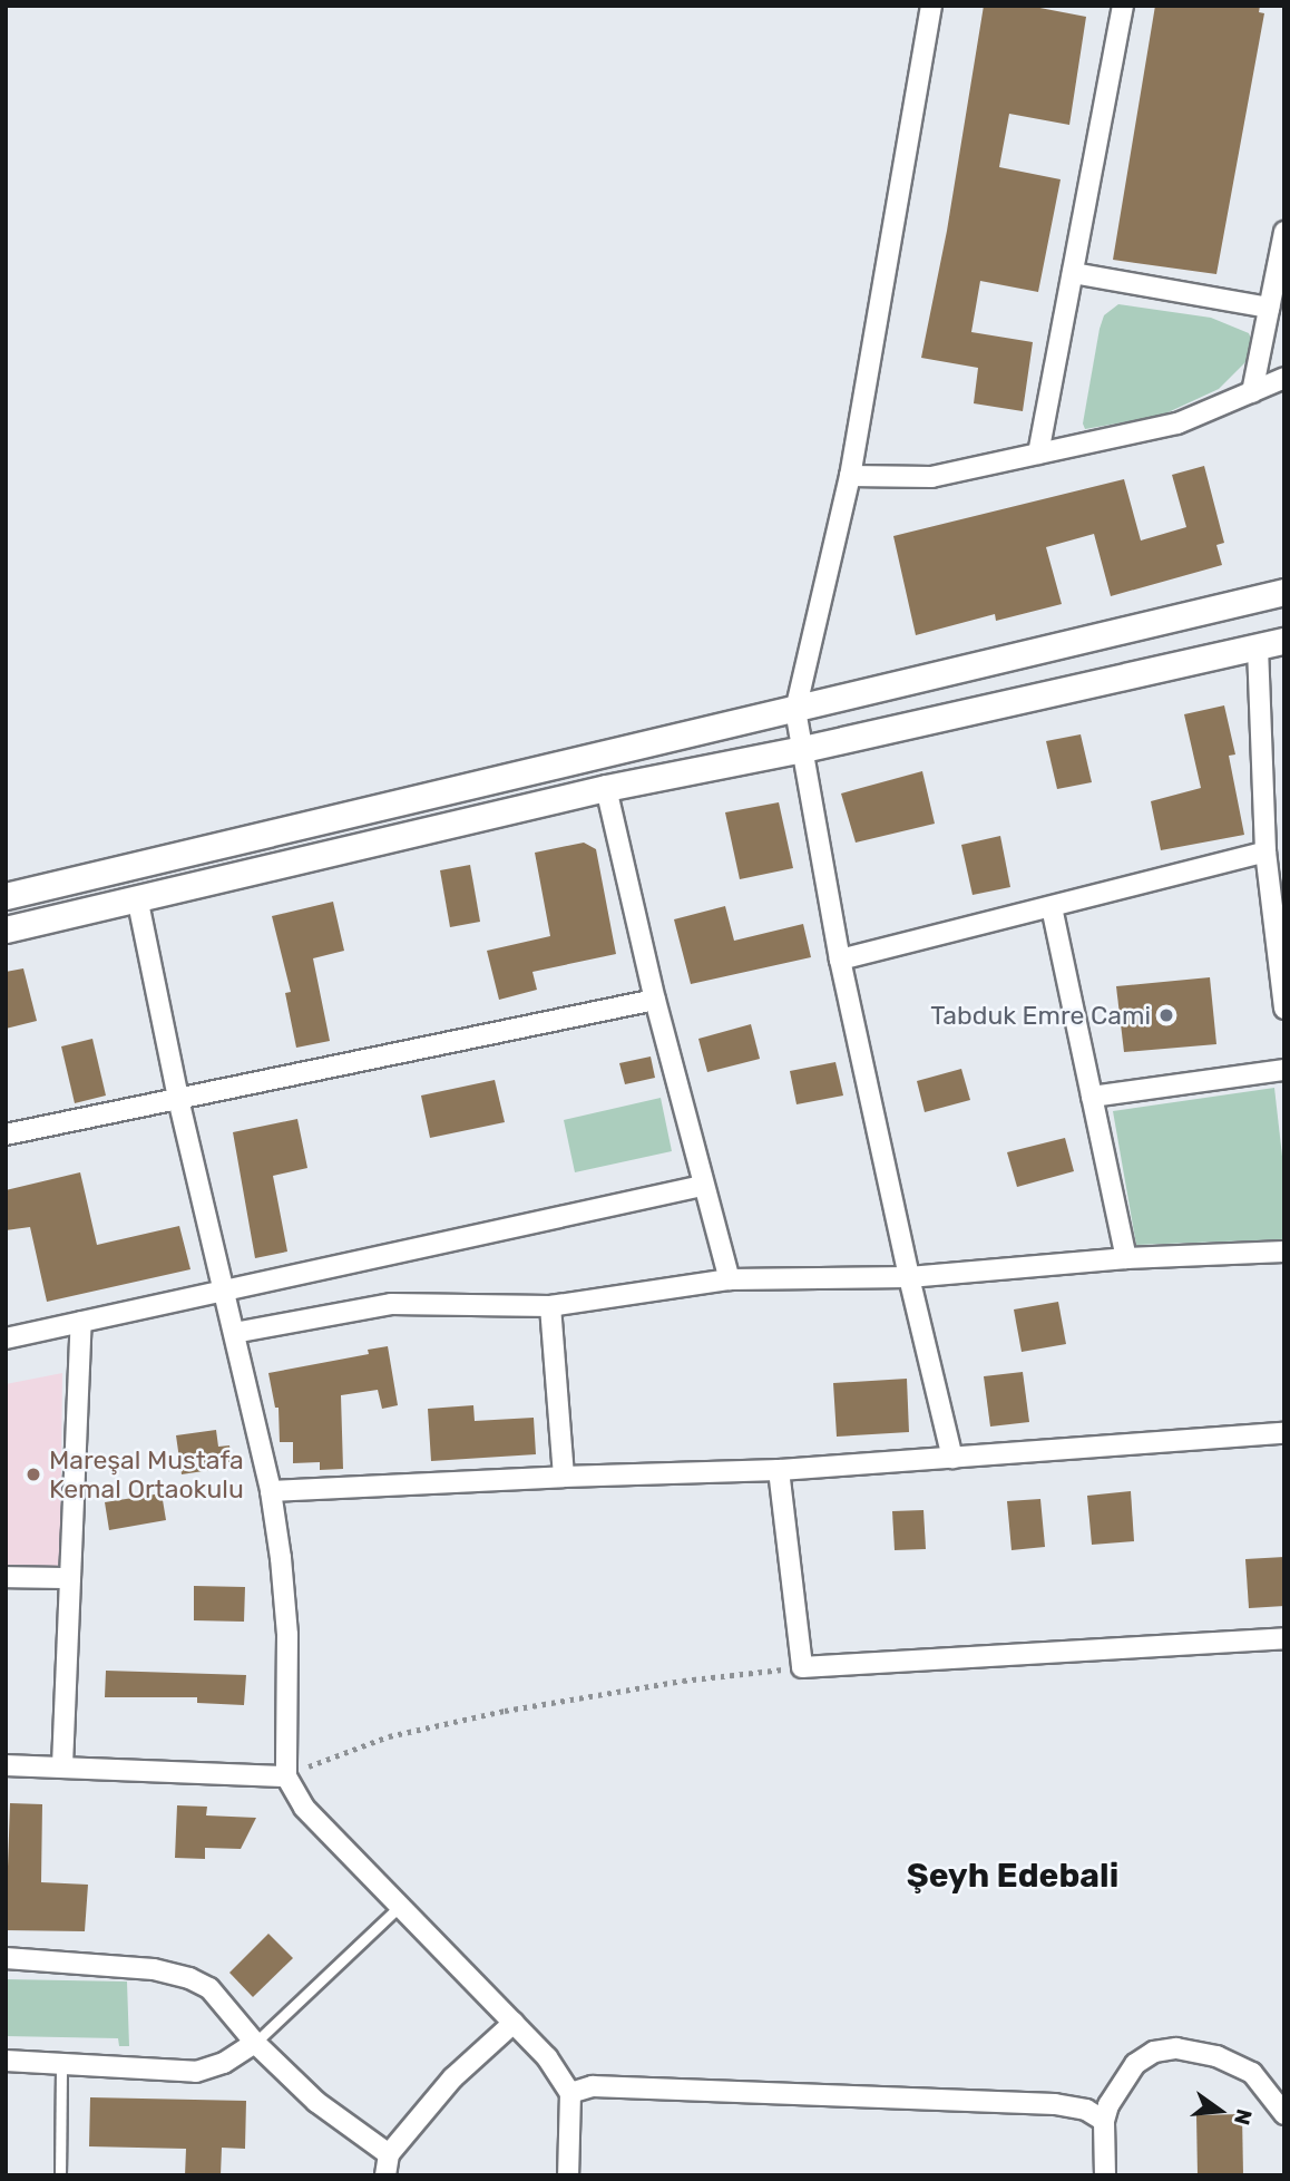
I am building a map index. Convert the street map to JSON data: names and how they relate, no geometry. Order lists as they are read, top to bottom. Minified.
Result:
{"districts":["Şeyh Edebali"],"places":["Tabduk Emre Cami","Mareşal Mustafa Kemal Ortaokulu"],"north":"right"}
